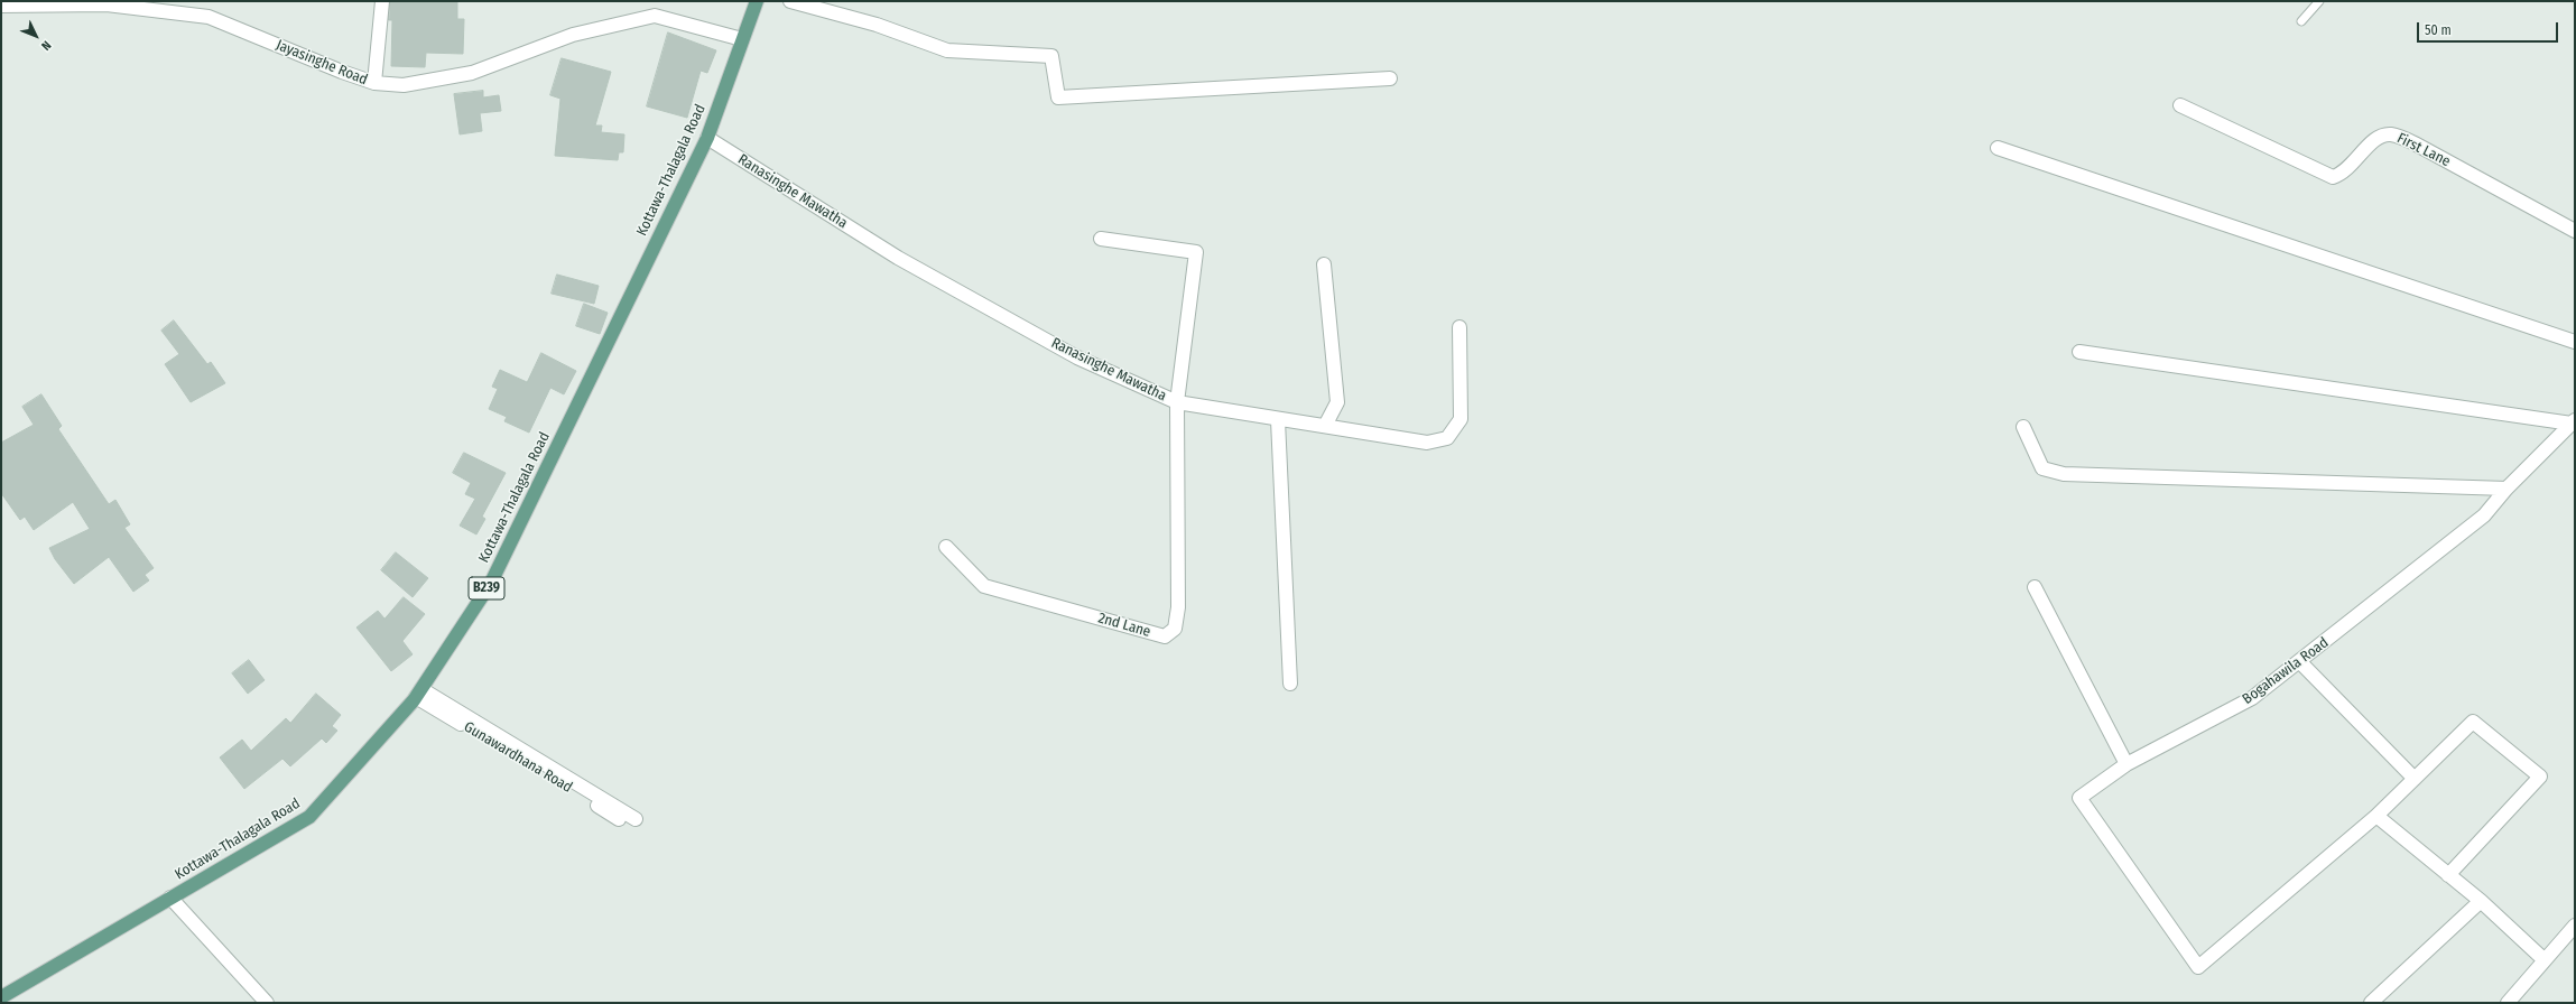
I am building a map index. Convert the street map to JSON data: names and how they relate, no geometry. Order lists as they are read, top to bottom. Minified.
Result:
{"streets":{"main road":["Kottawa-Thalagala Road","B239"],"street":["Jayasinghe Road","First Lane","Ranasinghe Mawatha","2nd Lane","Bogahawila Road","Gunawardhana Road"]},"crossings":[["Jayasinghe Road","Kottawa-Thalagala Road"],["Kottawa-Thalagala Road","Ranasinghe Mawatha"],["Kottawa-Thalagala Road","Gunawardhana Road"],["Ranasinghe Mawatha","2nd Lane"]],"scale_bar":"50 m","north":"bottom right"}
